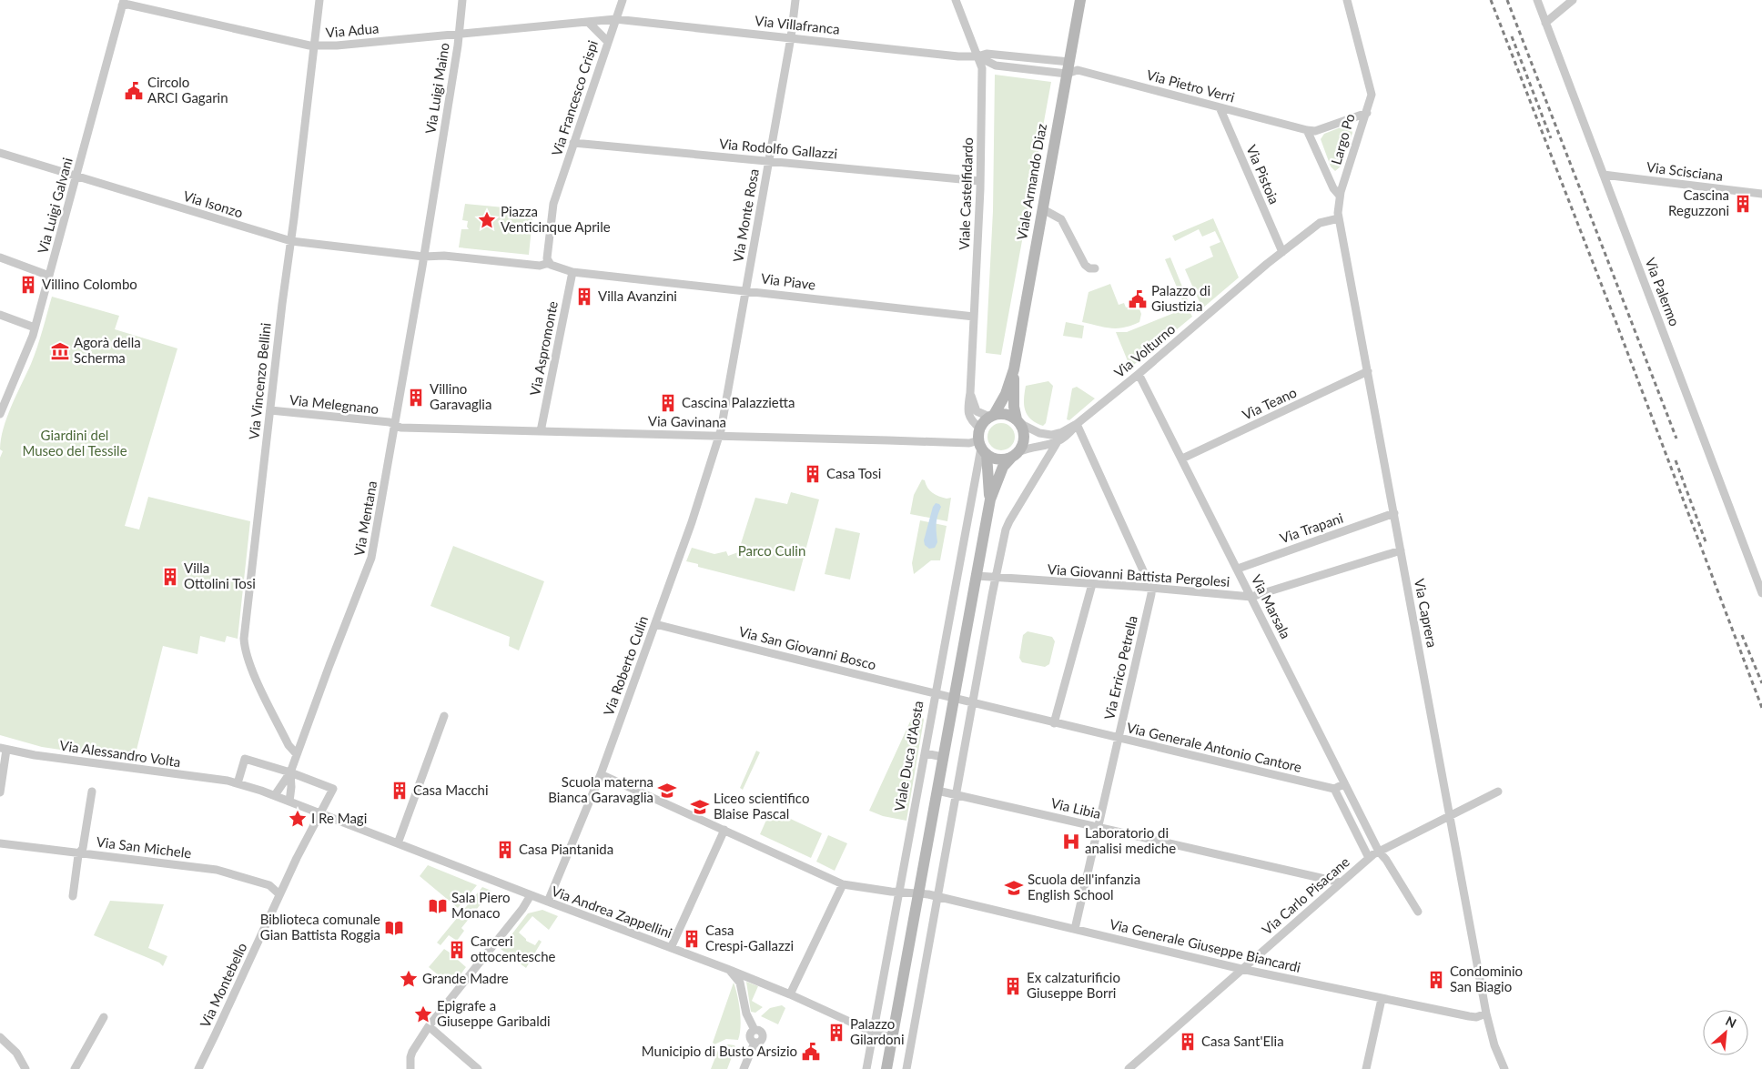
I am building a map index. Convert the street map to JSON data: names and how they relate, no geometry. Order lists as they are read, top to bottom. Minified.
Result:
{"streets":{"main road":["Viale Armando Diaz"],"street":["Via Villafranca","Via Adua","Via Pietro Verri","Via Luigi Maino","Via Francesco Crispi","Largo Po","Via Rodolfo Gallazzi","Via Scisciana","Via Pistoia","Viale Castelfidardo","Via Isonzo","Via Luigi Galvani","Via Monte Rosa","Via Piave","Via Palermo","Via Aspromonte","Via Volturno","Via Vincenzo Bellini","Via Teano","Via Melegnano","Via Gavinana","Via Mentana","Via Trapani","Via Giovanni Battista Pergolesi","Via Marsala","Via Caprera","Via San Giovanni Bosco","Via Roberto Culin","Via Errico Petrella","Via Generale Antonio Cantore","Via Alessandro Volta","Viale Duca d'Aosta","Via Libia","Via San Michele","Via Carlo Pisacane","Via Andrea Zappellini","Via Generale Giuseppe Biancardi","Via Montebello"]},"crossings":[["Via Villafranca","Via Adua"],["Via Villafranca","Via Pietro Verri"],["Via Villafranca","Via Francesco Crispi"],["Via Villafranca","Viale Castelfidardo"],["Via Villafranca","Via Monte Rosa"],["Via Adua","Via Luigi Maino"],["Via Adua","Via Francesco Crispi"],["Via Adua","Via Luigi Galvani"],["Via Adua","Via Vincenzo Bellini"],["Via Pietro Verri","Largo Po"],["Via Pietro Verri","Via Pistoia"],["Via Pietro Verri","Viale Armando Diaz"],["Via Pietro Verri","Viale Castelfidardo"],["Via Luigi Maino","Via Isonzo"],["Via Luigi Maino","Via Mentana"],["Via Francesco Crispi","Via Rodolfo Gallazzi"],["Largo Po","Via Volturno"],["Largo Po","Via Caprera"],["Via Rodolfo Gallazzi","Viale Castelfidardo"],["Via Rodolfo Gallazzi","Via Monte Rosa"],["Via Scisciana","Via Palermo"],["Via Pistoia","Via Volturno"],["Viale Armando Diaz","Viale Castelfidardo"],["Viale Armando Diaz","Via Gavinana"],["Viale Armando Diaz","Viale Duca d'Aosta"],["Viale Castelfidardo","Via Piave"],["Viale Castelfidardo","Via Gavinana"],["Viale Castelfidardo","Viale Duca d'Aosta"],["Via Isonzo","Via Luigi Galvani"],["Via Isonzo","Via Vincenzo Bellini"],["Via Isonzo","Via Mentana"],["Via Monte Rosa","Via Piave"],["Via Monte Rosa","Via Gavinana"],["Via Monte Rosa","Via Roberto Culin"],["Via Piave","Via Aspromonte"],["Via Aspromonte","Via Gavinana"],["Via Volturno","Via Marsala"],["Via Volturno","Via Caprera"],["Via Vincenzo Bellini","Via Melegnano"],["Via Vincenzo Bellini","Via Mentana"],["Via Teano","Via Marsala"],["Via Teano","Via Caprera"],["Via Melegnano","Via Gavinana"],["Via Melegnano","Via Mentana"],["Via Gavinana","Via Mentana"],["Via Gavinana","Via Roberto Culin"],["Via Gavinana","Viale Duca d'Aosta"],["Via Mentana","Via Montebello"],["Via Trapani","Via Marsala"],["Via Trapani","Via Caprera"],["Via Giovanni Battista Pergolesi","Via Marsala"],["Via Giovanni Battista Pergolesi","Via Caprera"],["Via Giovanni Battista Pergolesi","Via Errico Petrella"],["Via Marsala","Via Carlo Pisacane"],["Via Caprera","Via Carlo Pisacane"],["Via Caprera","Via Generale Giuseppe Biancardi"],["Via San Giovanni Bosco","Via Roberto Culin"],["Via San Giovanni Bosco","Via Generale Antonio Cantore"],["Via San Giovanni Bosco","Viale Duca d'Aosta"],["Via Roberto Culin","Via Andrea Zappellini"],["Via Roberto Culin","Via Generale Giuseppe Biancardi"],["Via Errico Petrella","Via Generale Antonio Cantore"],["Via Errico Petrella","Via Libia"],["Via Errico Petrella","Via Generale Giuseppe Biancardi"],["Via Alessandro Volta","Via Andrea Zappellini"],["Viale Duca d'Aosta","Via Andrea Zappellini"],["Viale Duca d'Aosta","Via Generale Giuseppe Biancardi"],["Via Libia","Via Carlo Pisacane"],["Via San Michele","Via Montebello"],["Via Carlo Pisacane","Via Generale Giuseppe Biancardi"],["Via Andrea Zappellini","Via Montebello"]],"parks":["Giardini del Museo del Tessile","Parco Culin"],"places":{"public building":["Circolo ARCI Gagarin","Palazzo di Giustizia","Municipio di Busto Arsizio"],"building":["Cascina Reguzzoni","Villino Colombo","Villa Avanzini","Villino Garavaglia","Cascina Palazzietta","Casa Tosi","Villa Ottolini Tosi","Casa Macchi","Casa Piantanida","Casa Crespi-Gallazzi","Carceri ottocentesche","Condominio San Biagio","Ex calzaturificio Giuseppe Borri","Palazzo Gilardoni","Casa Sant'Elia"],"place":["Piazza Venticinque Aprile","I Re Magi","Grande Madre","Epigrafe a Giuseppe Garibaldi"],"museum":["Agorà della Scherma"],"school or university":["Scuola materna Bianca Garavaglia","Liceo scientifico Blaise Pascal","Scuola dell'infanzia English School"],"hospital":["Laboratorio di analisi mediche"],"library":["Sala Piero Monaco","Biblioteca comunale Gian Battista Roggia"]},"north":"top right"}
